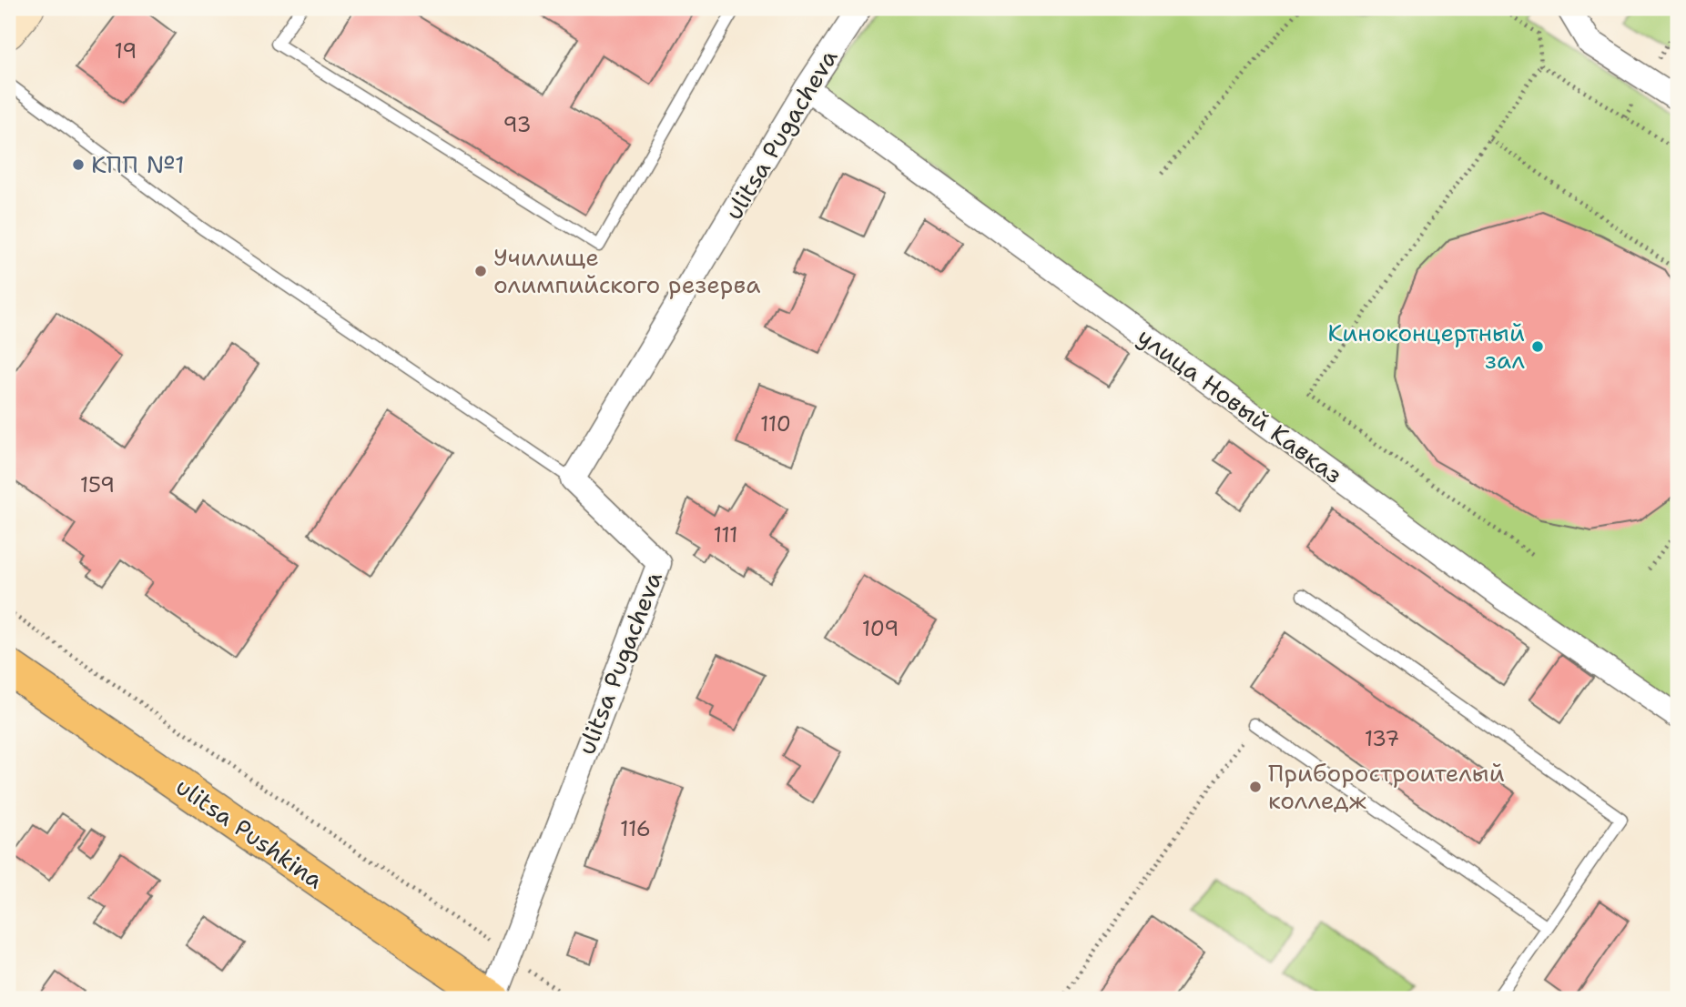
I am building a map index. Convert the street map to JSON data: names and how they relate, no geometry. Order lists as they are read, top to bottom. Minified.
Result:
{"streets":{"main road":["ulitsa Pushkina"],"street":["ulitsa Pugacheva","улица Новый Кавказ"]},"crossings":[["ulitsa Pugacheva","улица Новый Кавказ"],["ulitsa Pugacheva","ulitsa Pushkina"]],"places":["КПП №1","Училище олимпийского резерва","Киноконцертный зал","Приборостроителый колледж"],"house_numbers":["19","93","110","159","111","109","137","116"]}
